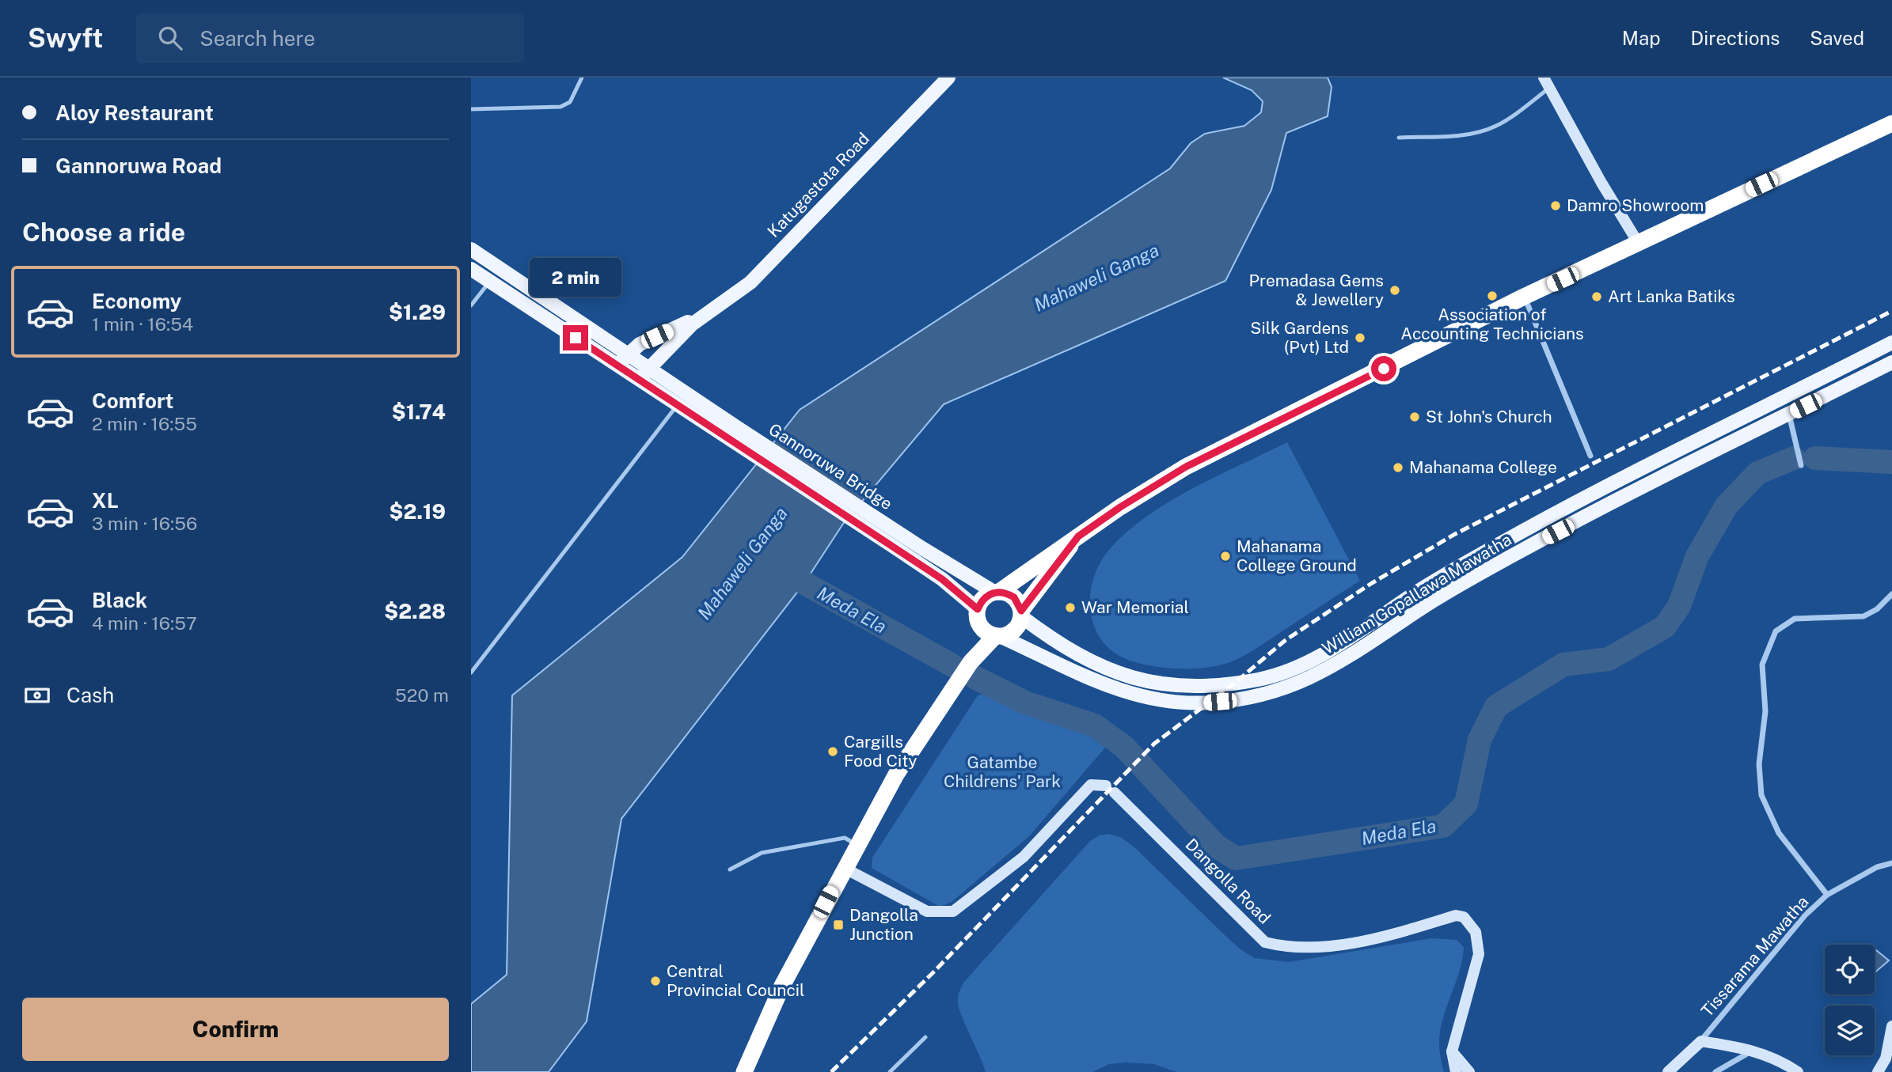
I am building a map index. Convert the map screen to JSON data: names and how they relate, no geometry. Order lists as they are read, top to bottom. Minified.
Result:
{"streets":{"main road":["Katugastota Road","Gannoruwa Bridge","William Gopallawa Mawatha"],"street":["Dangolla Road","Tissarama Mawatha"]},"water":["Mahaweli Ganga","Meda Ela"],"parks":["Gatambe Childrens' Park"],"places":{"other":["Damro Showroom","Premadasa Gems & Jewellery","Association of Accounting Technicians","Art Lanka Batiks","Silk Gardens (Pvt) Ltd","St John's Church","Mahanama College","Mahanama College Ground","War Memorial","Cargills Food City","Central Provincial Council"],"transit":["Dangolla Junction"]},"page":{"header":"Swyft","search":"Search here","nav":["Map","Directions","Saved"],"banner":["Aloy Restaurant","Gannoruwa Road"],"heading":"Choose a ride","bubble":"2 min","list":[{"name":"Economy","note":"1 min · 16:54","value":"$1.29"},{"name":"Comfort","note":"2 min · 16:55","value":"$1.74"},{"name":"XL","note":"3 min · 16:56","value":"$2.19"},{"name":"Black","note":"4 min · 16:57","value":"$2.28"}],"pay":["Cash","520 m"],"buttons":"Confirm"}}
